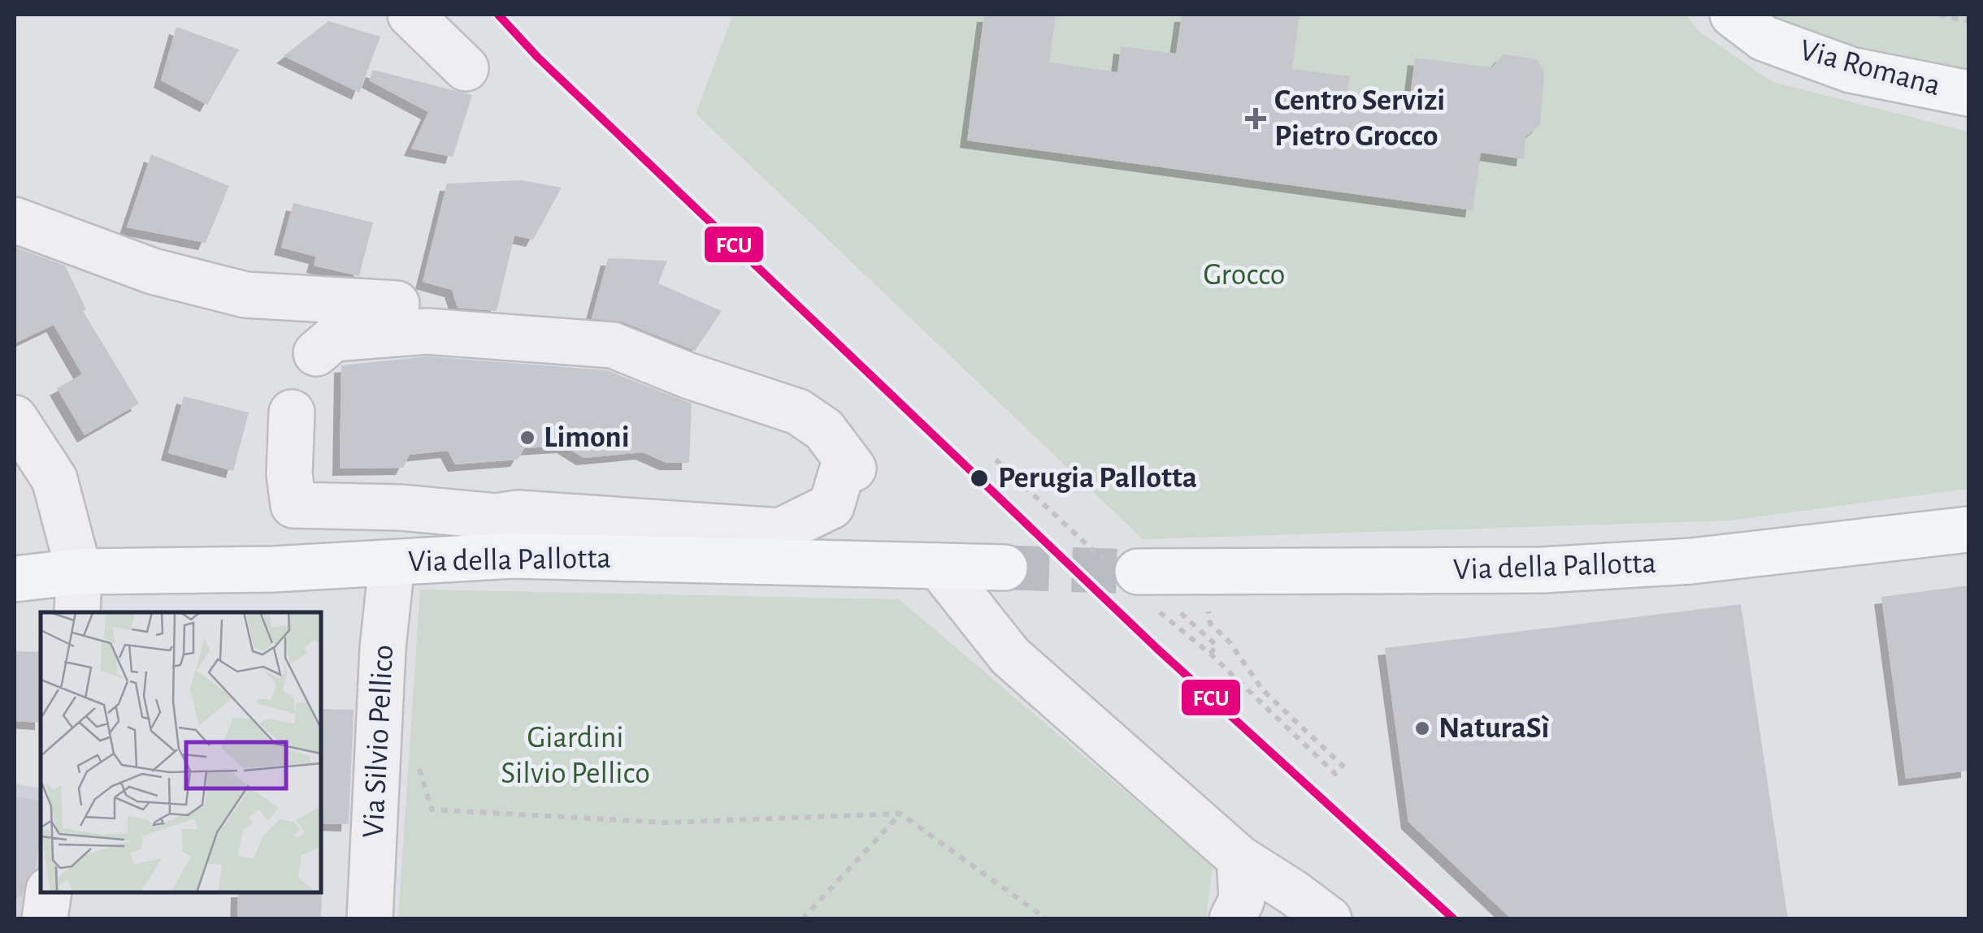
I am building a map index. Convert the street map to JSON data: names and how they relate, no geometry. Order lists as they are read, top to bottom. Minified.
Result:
{"streets":{"main road":["Via Romana","Via della Pallotta"],"street":["Via Silvio Pellico"]},"crossings":[["Via della Pallotta","Via Silvio Pellico"]],"parks":["Grocco","Giardini Silvio Pellico"],"places":{"health":["Centro Servizi Pietro Grocco"],"other":["Limoni","Perugia Pallotta","NaturaSì"]},"lines":["transit line FCU"]}
